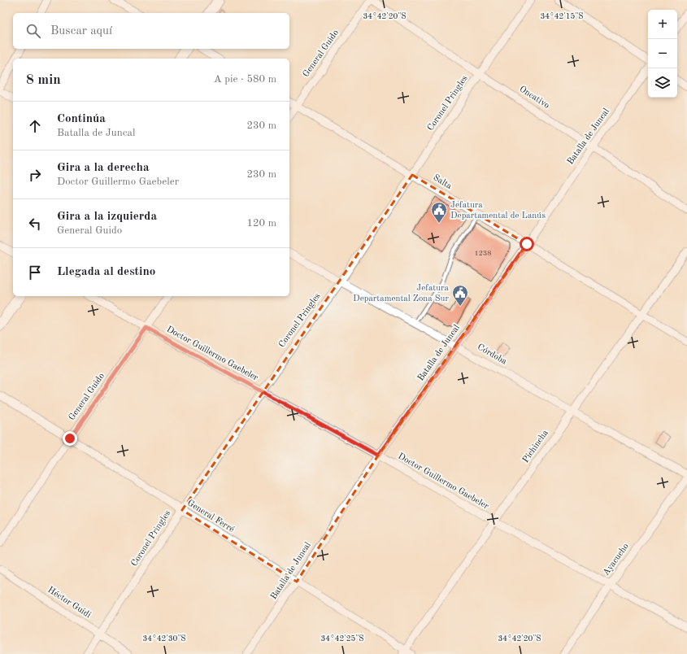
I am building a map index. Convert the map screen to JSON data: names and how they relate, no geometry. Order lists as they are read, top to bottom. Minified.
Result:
{"streets":{"street":["General Guido","Oncativo","Coronel Pringles","Batalla de Juncal","Salta","Doctor Guillermo Gaebeler","Córdoba","Pichincha","General Ferré","Ayacucho","Héctor Guidi"]},"crossings":[["General Guido","Oncativo"],["General Guido","Salta"],["General Guido","Doctor Guillermo Gaebeler"],["General Guido","General Ferré"],["Oncativo","Coronel Pringles"],["Oncativo","Batalla de Juncal"],["Coronel Pringles","Salta"],["Coronel Pringles","Doctor Guillermo Gaebeler"],["Coronel Pringles","Córdoba"],["Coronel Pringles","General Ferré"],["Coronel Pringles","Héctor Guidi"],["Batalla de Juncal","Salta"],["Batalla de Juncal","Doctor Guillermo Gaebeler"],["Batalla de Juncal","Córdoba"],["Batalla de Juncal","General Ferré"],["Salta","Pichincha"],["Doctor Guillermo Gaebeler","Pichincha"],["Doctor Guillermo Gaebeler","Ayacucho"],["Córdoba","Pichincha"],["Pichincha","General Ferré"]],"places":{"public building":["Jefatura Departamental de Lanús","Jefatura Departamental Zona Sur"]},"house_numbers":["1238"],"page":{"map_buttons":["+","−"],"search":"Buscar aquí","heading":["8 min","A pie · 580 m"],"list":[["Continúa","Batalla de Juncal","230 m"],["Gira a la derecha","Doctor Guillermo Gaebeler","230 m"],["Gira a la izquierda","General Guido","120 m"],"Llegada al destino"]},"coordinates":["34°42'20\"S","34°42'15\"S","34°42'30\"S","34°42'25\"S"]}
